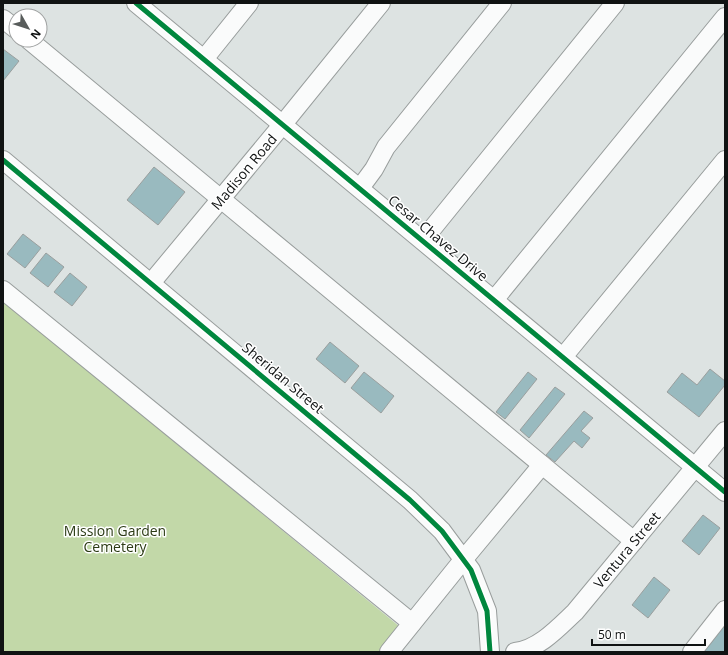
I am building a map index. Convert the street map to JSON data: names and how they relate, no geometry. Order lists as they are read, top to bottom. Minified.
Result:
{"streets":{"street":["Madison Road","Cesar Chavez Drive","Sheridan Street","Ventura Street"]},"crossings":[["Madison Road","Cesar Chavez Drive"],["Madison Road","Sheridan Street"],["Cesar Chavez Drive","Ventura Street"]],"parks":["Mission Garden Cemetery"],"scale_bar":"50 m","north":"bottom right"}
